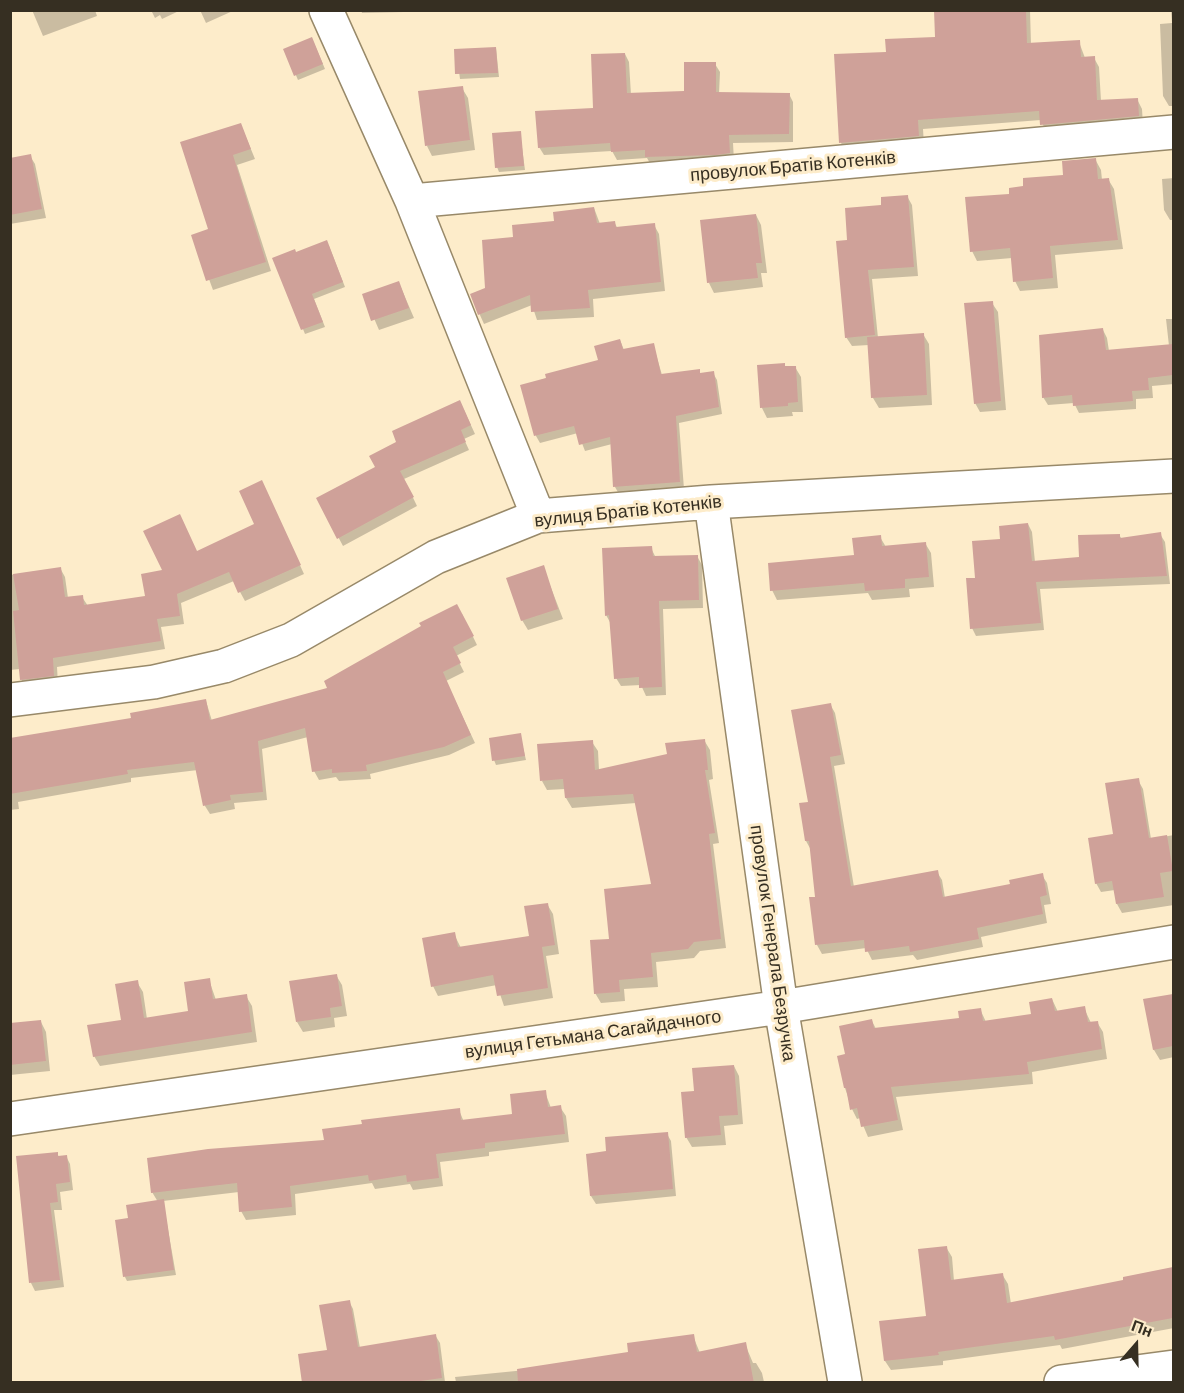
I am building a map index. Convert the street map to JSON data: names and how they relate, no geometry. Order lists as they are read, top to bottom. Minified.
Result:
{"streets":{"street":["провулок Братів Котенків","вулиця Братів Котенків","провулок Генерала Безручка","вулиця Гетьмана Сагайдачного"]},"crossings":[["вулиця Братів Котенків","провулок Генерала Безручка"],["провулок Генерала Безручка","вулиця Гетьмана Сагайдачного"]],"north":"top"}
